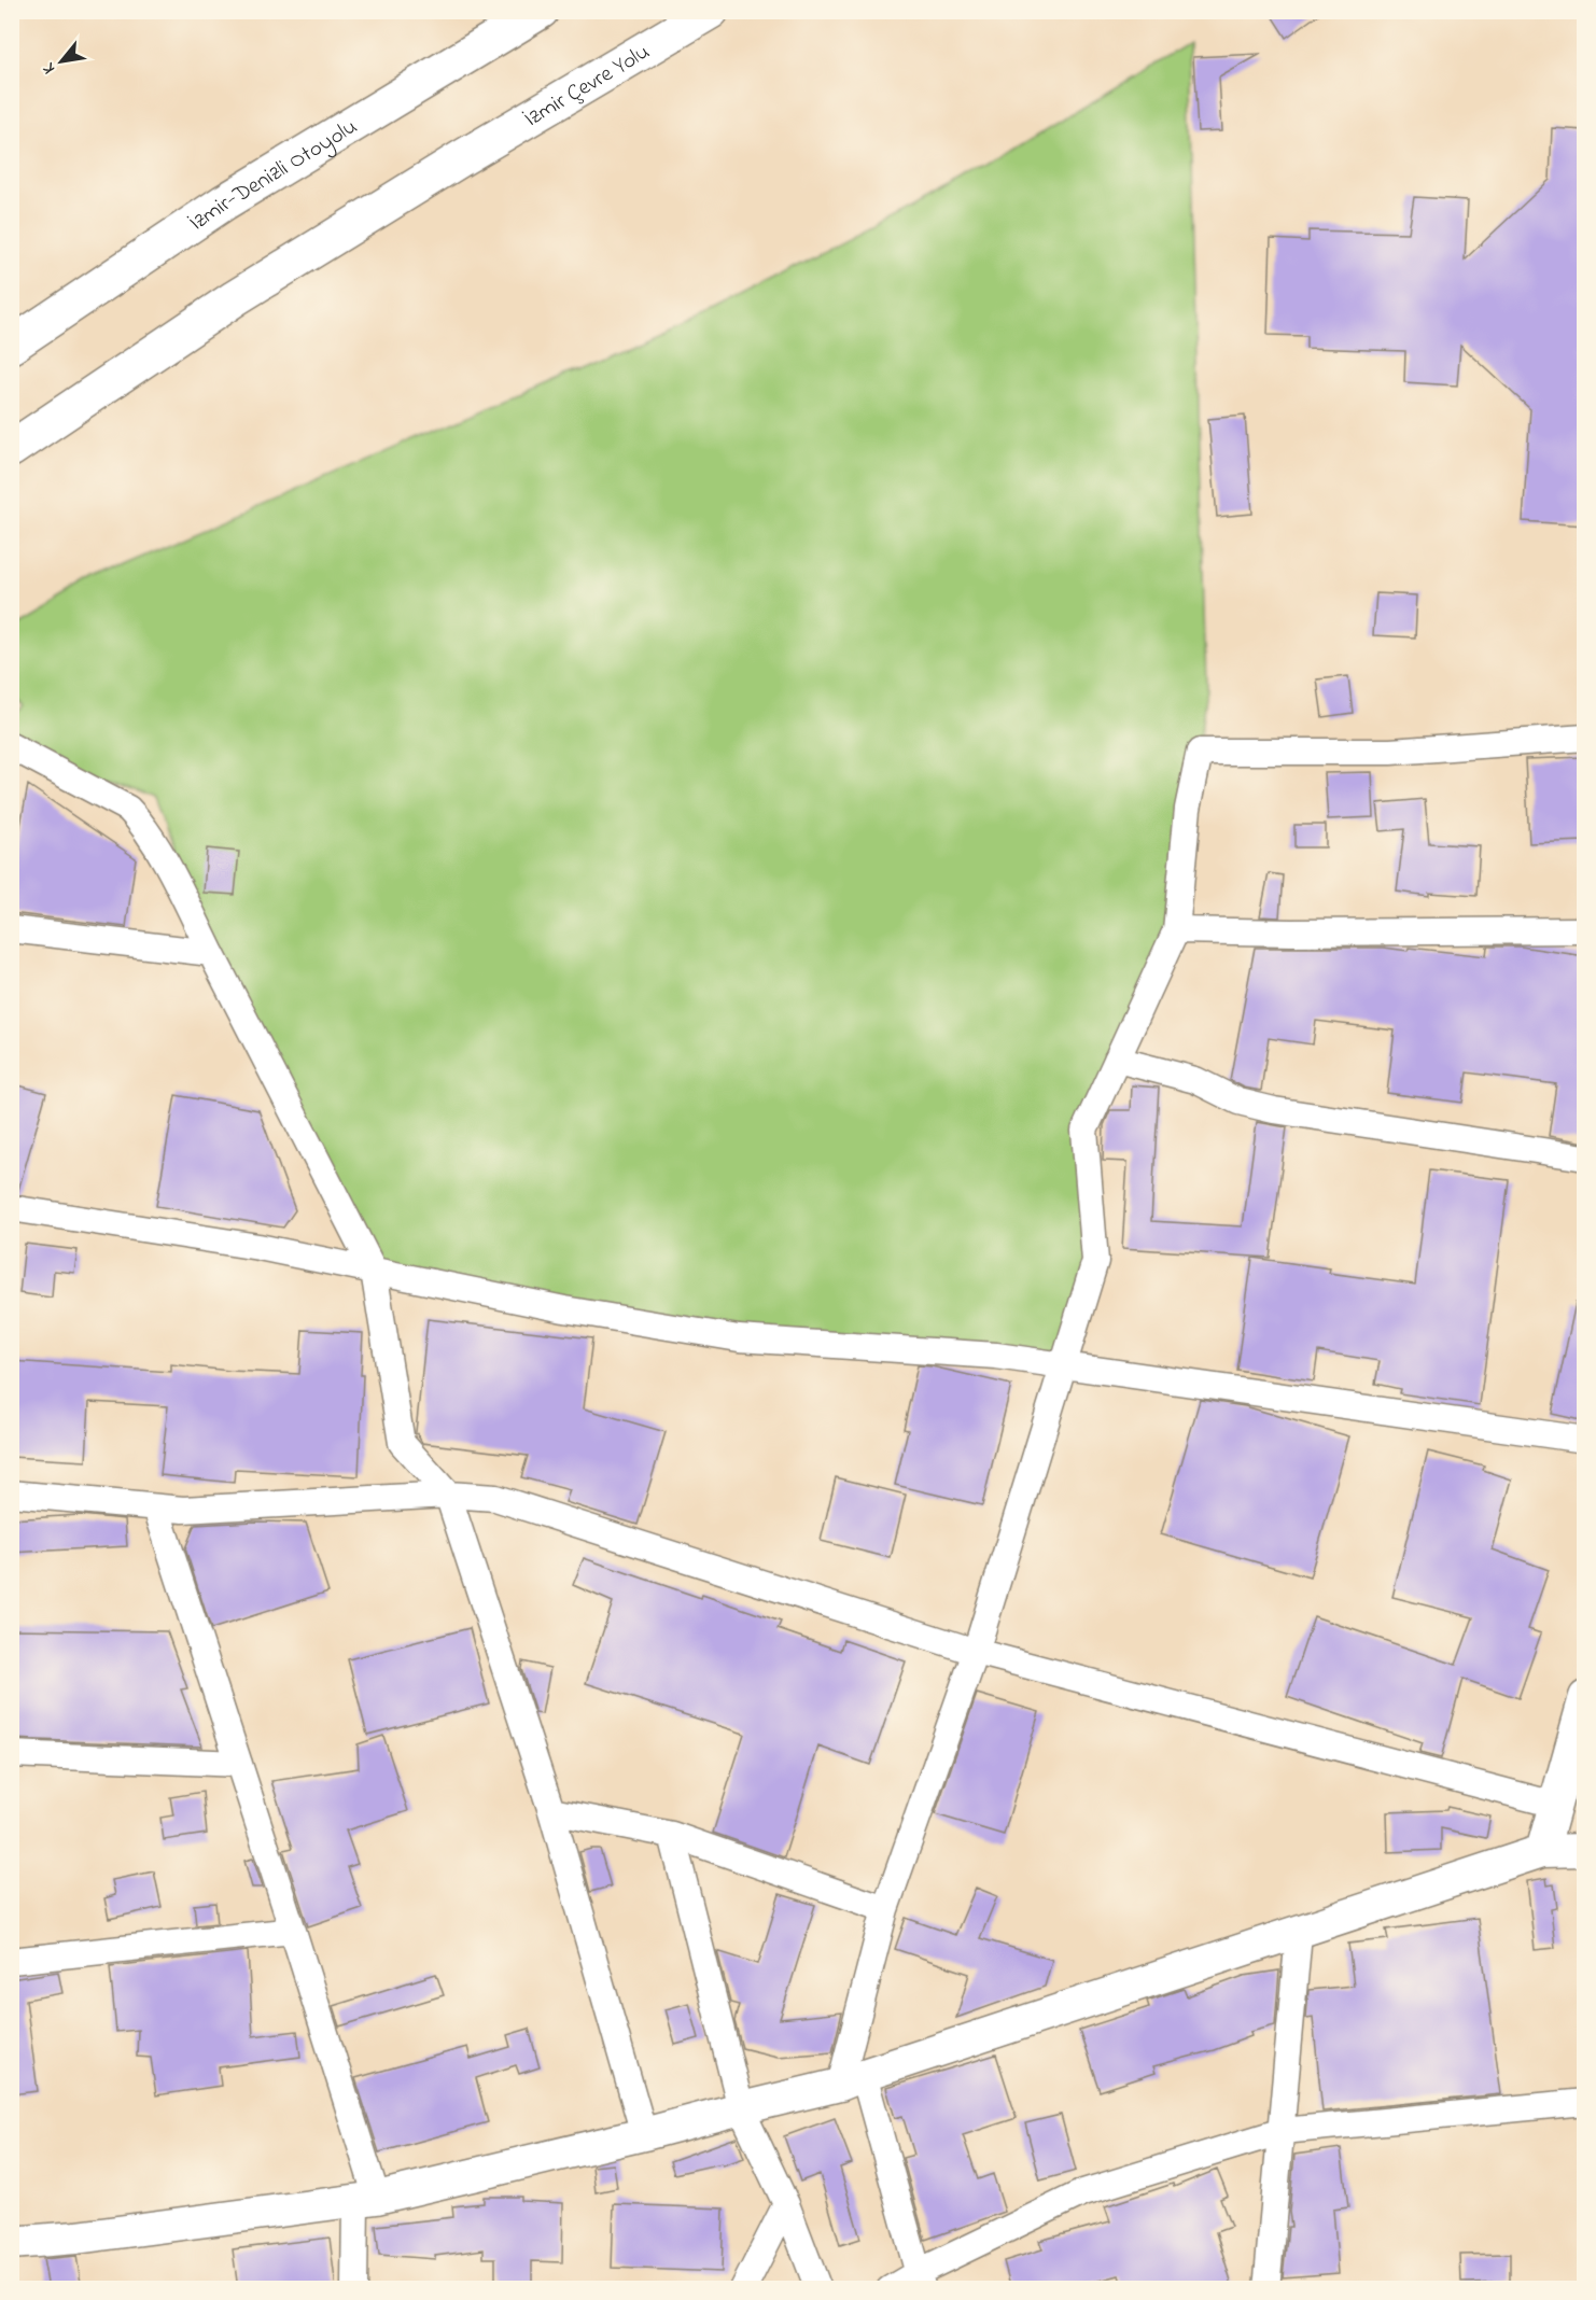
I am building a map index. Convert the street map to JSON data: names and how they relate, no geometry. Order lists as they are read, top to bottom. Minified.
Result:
{"streets":{"highway":["İzmir Çevre Yolu","İzmir-Denizli Otoyolu"]},"north":"bottom left"}
